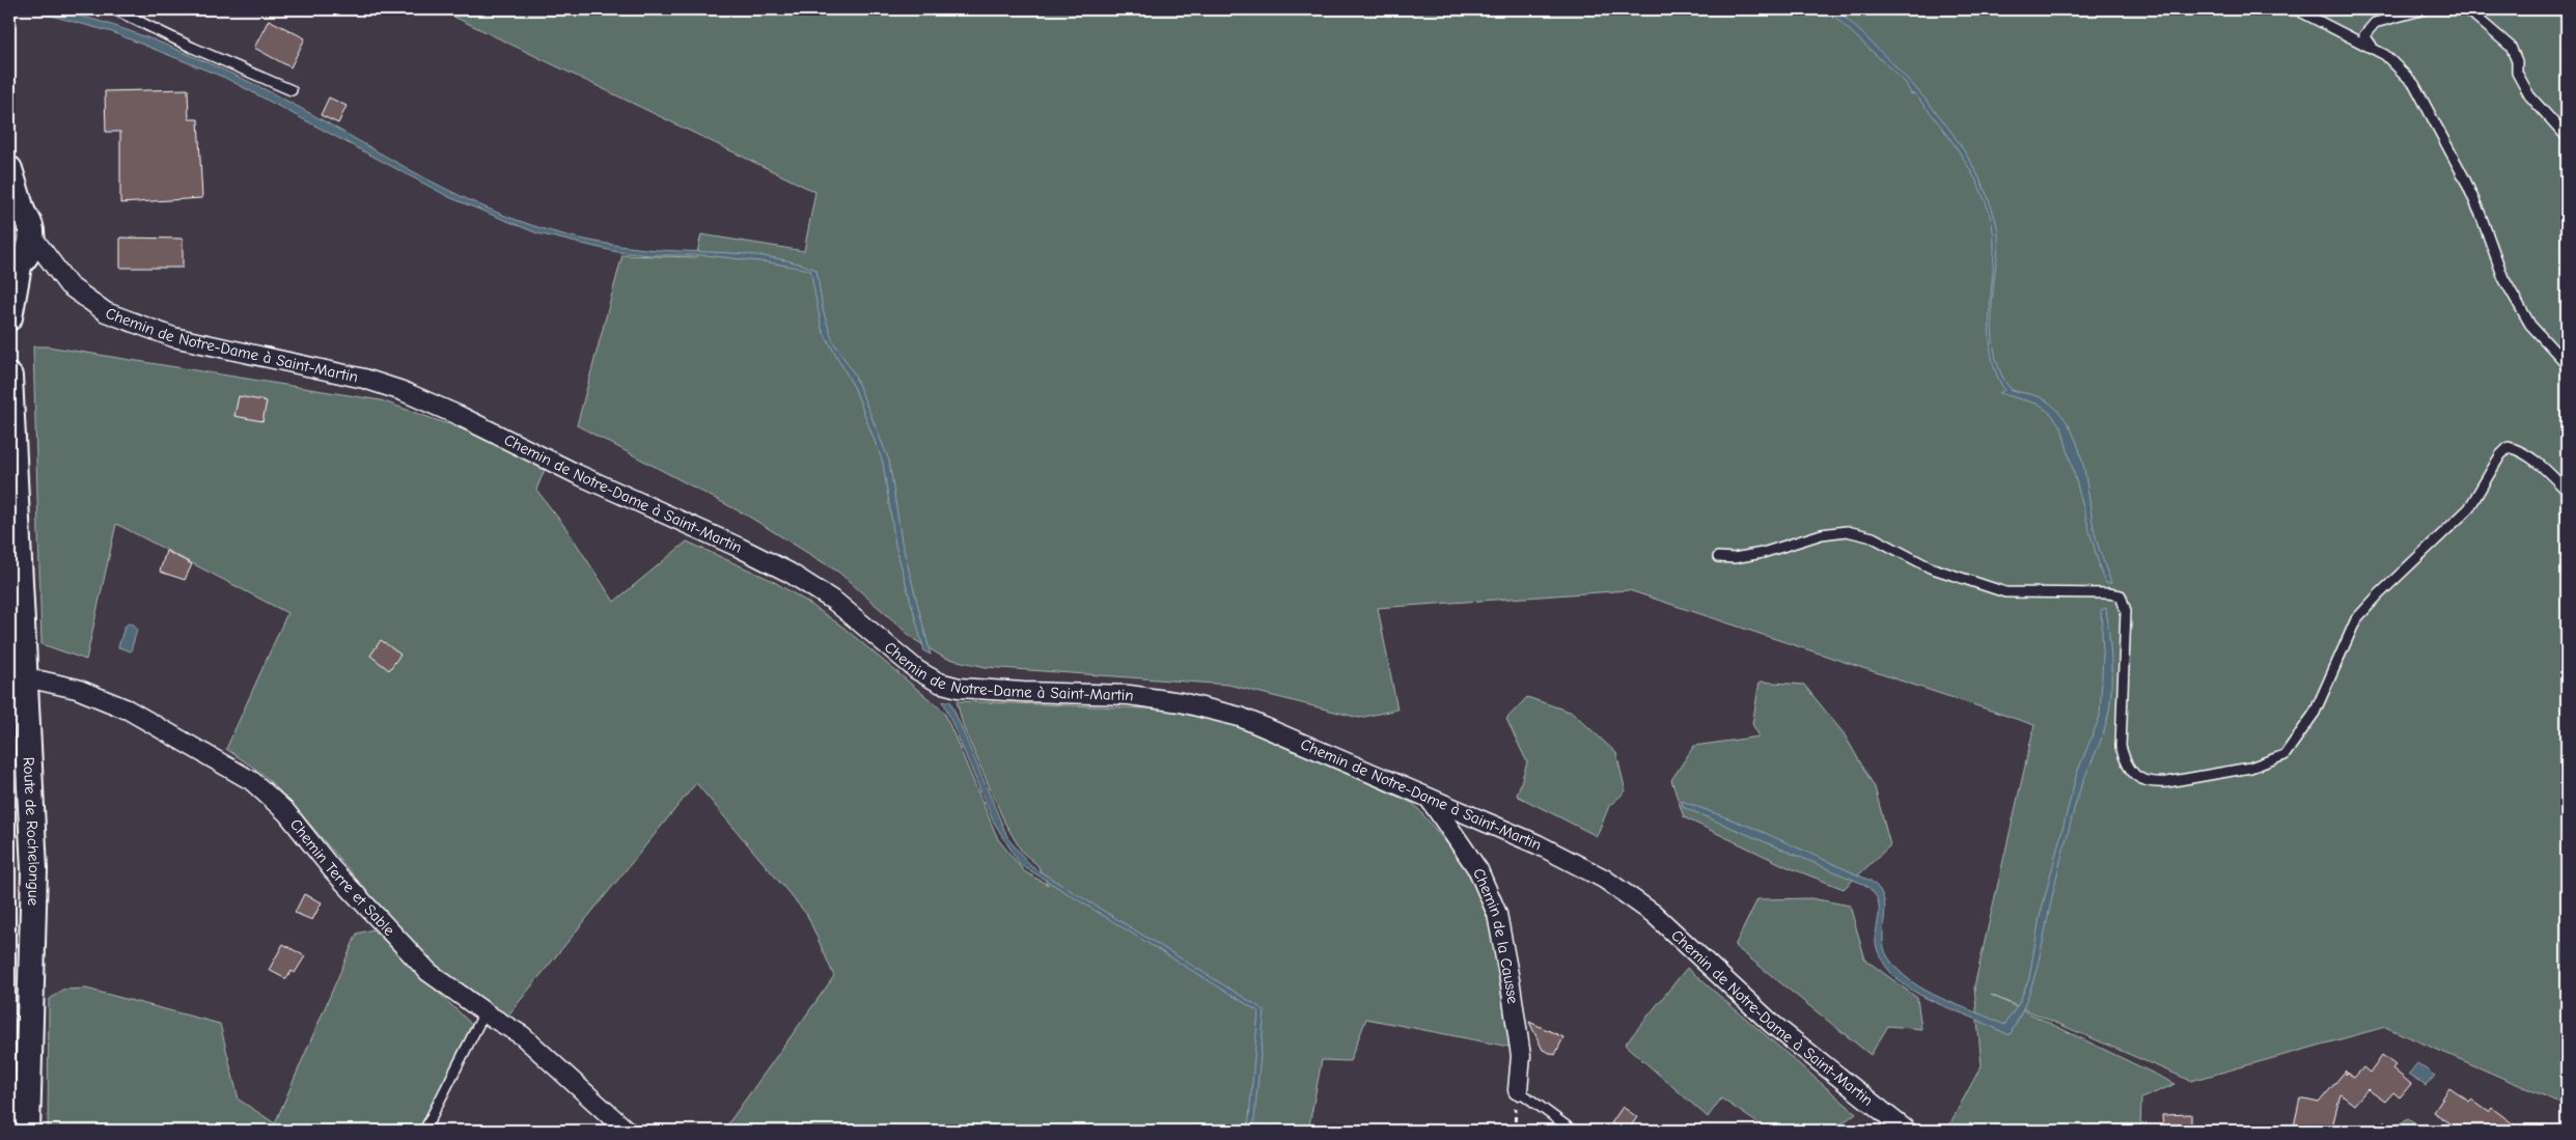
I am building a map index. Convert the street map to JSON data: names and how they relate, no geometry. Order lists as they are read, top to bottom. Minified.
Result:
{"streets":{"main road":["Route de Rochelongue"],"street":["Chemin de Notre-Dame à Saint-Martin","Chemin Terre et Sable","Chemin de la Causse"]},"crossings":[["Chemin de Notre-Dame à Saint-Martin","Chemin de la Causse"],["Route de Rochelongue","Chemin Terre et Sable"]]}
